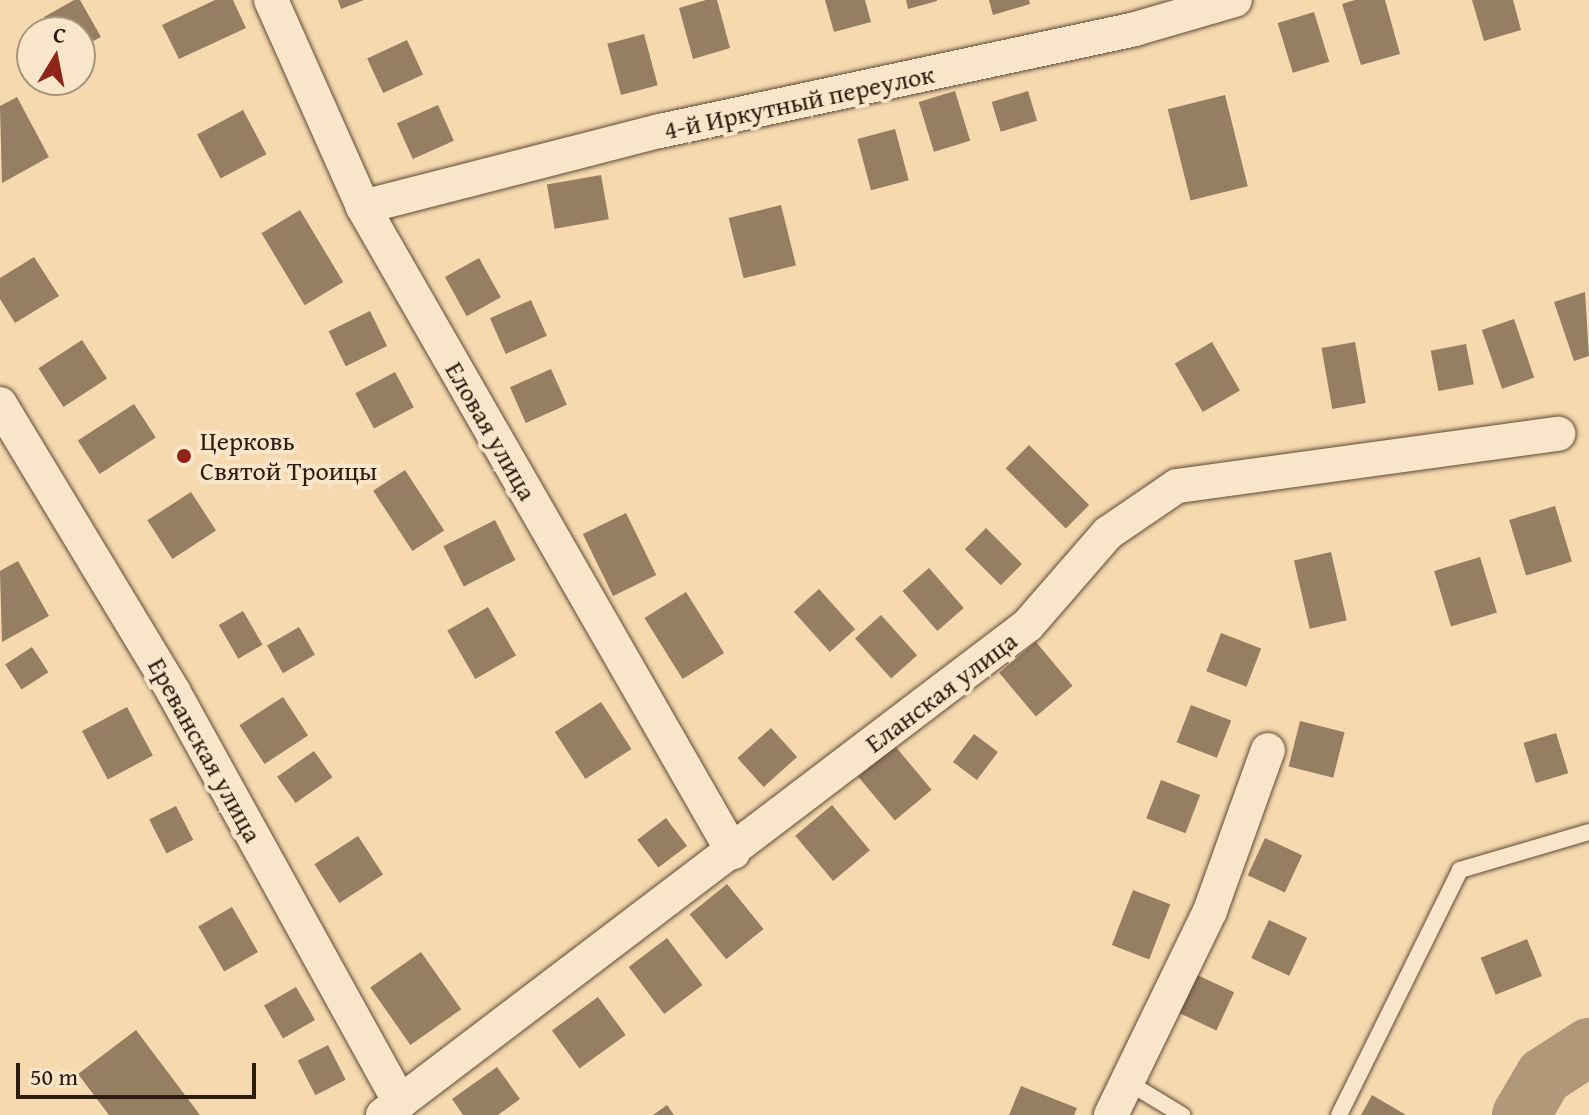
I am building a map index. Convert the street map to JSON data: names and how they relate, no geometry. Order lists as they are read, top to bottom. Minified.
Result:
{"streets":{"street":["4-й Иркутный переулок","Еловая улица","Еланская улица","Ереванская улица"]},"crossings":[["4-й Иркутный переулок","Еловая улица"],["Еловая улица","Еланская улица"],["Еланская улица","Ереванская улица"]],"places":["Церковь Святой Троицы"],"scale_bar":"50 m","north":"top"}
